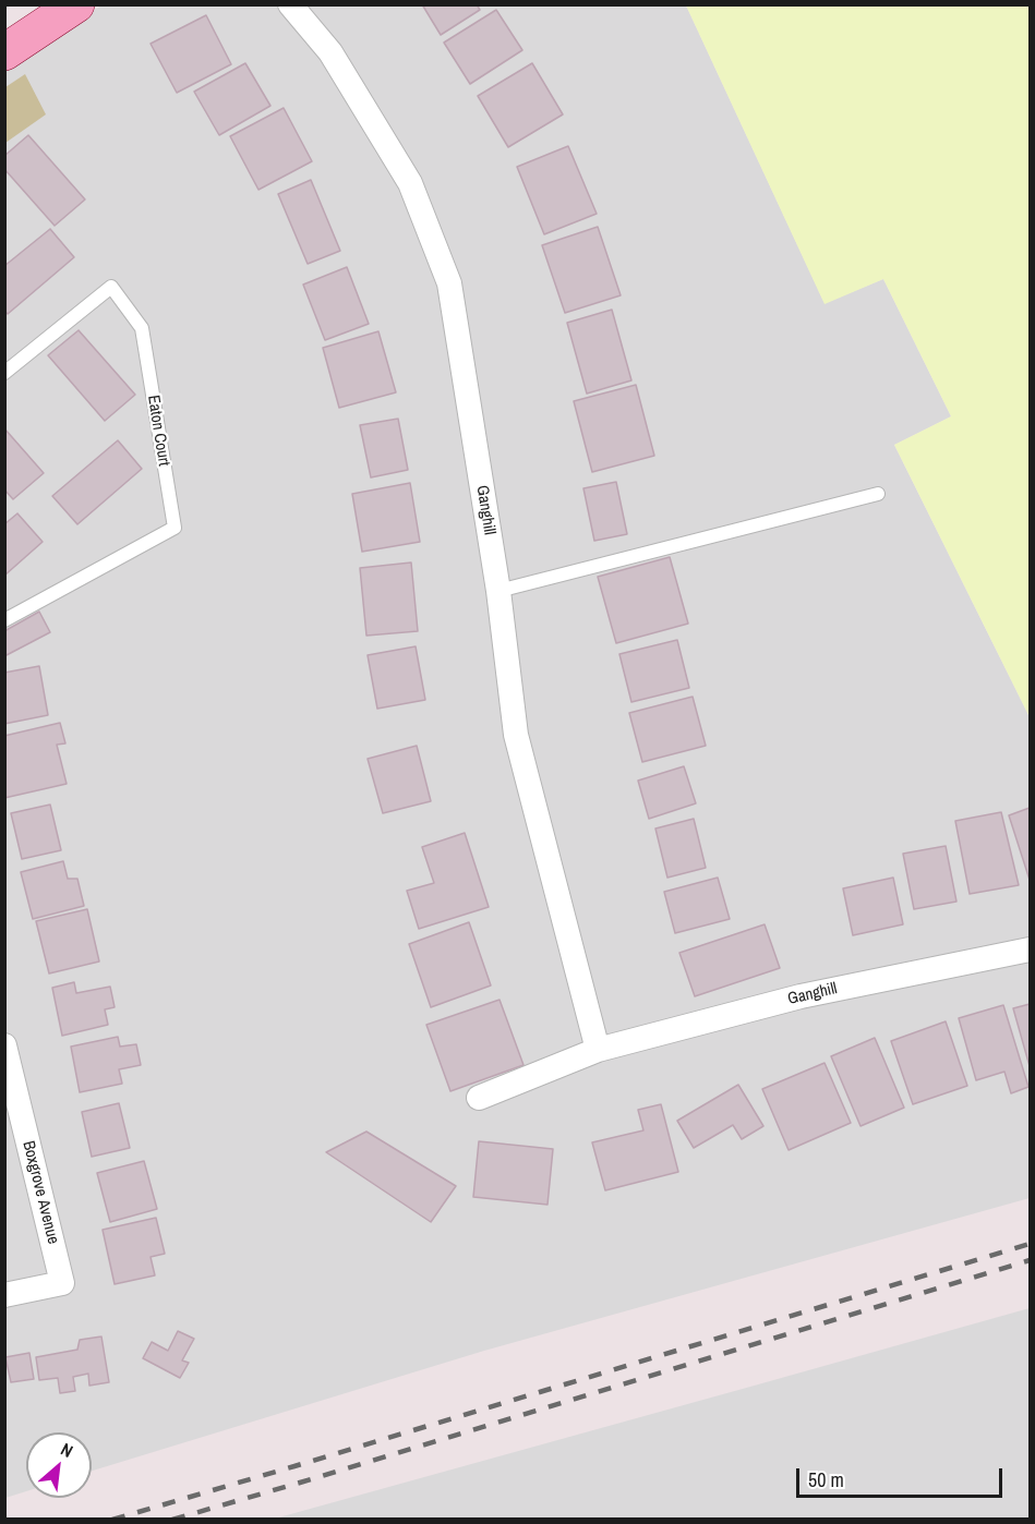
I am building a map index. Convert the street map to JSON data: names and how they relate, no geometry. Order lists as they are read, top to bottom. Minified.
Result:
{"streets":{"street":["Ganghill","Boxgrove Avenue"],"lane":["Eaton Court"]},"scale_bar":"50 m","north":"top right"}
